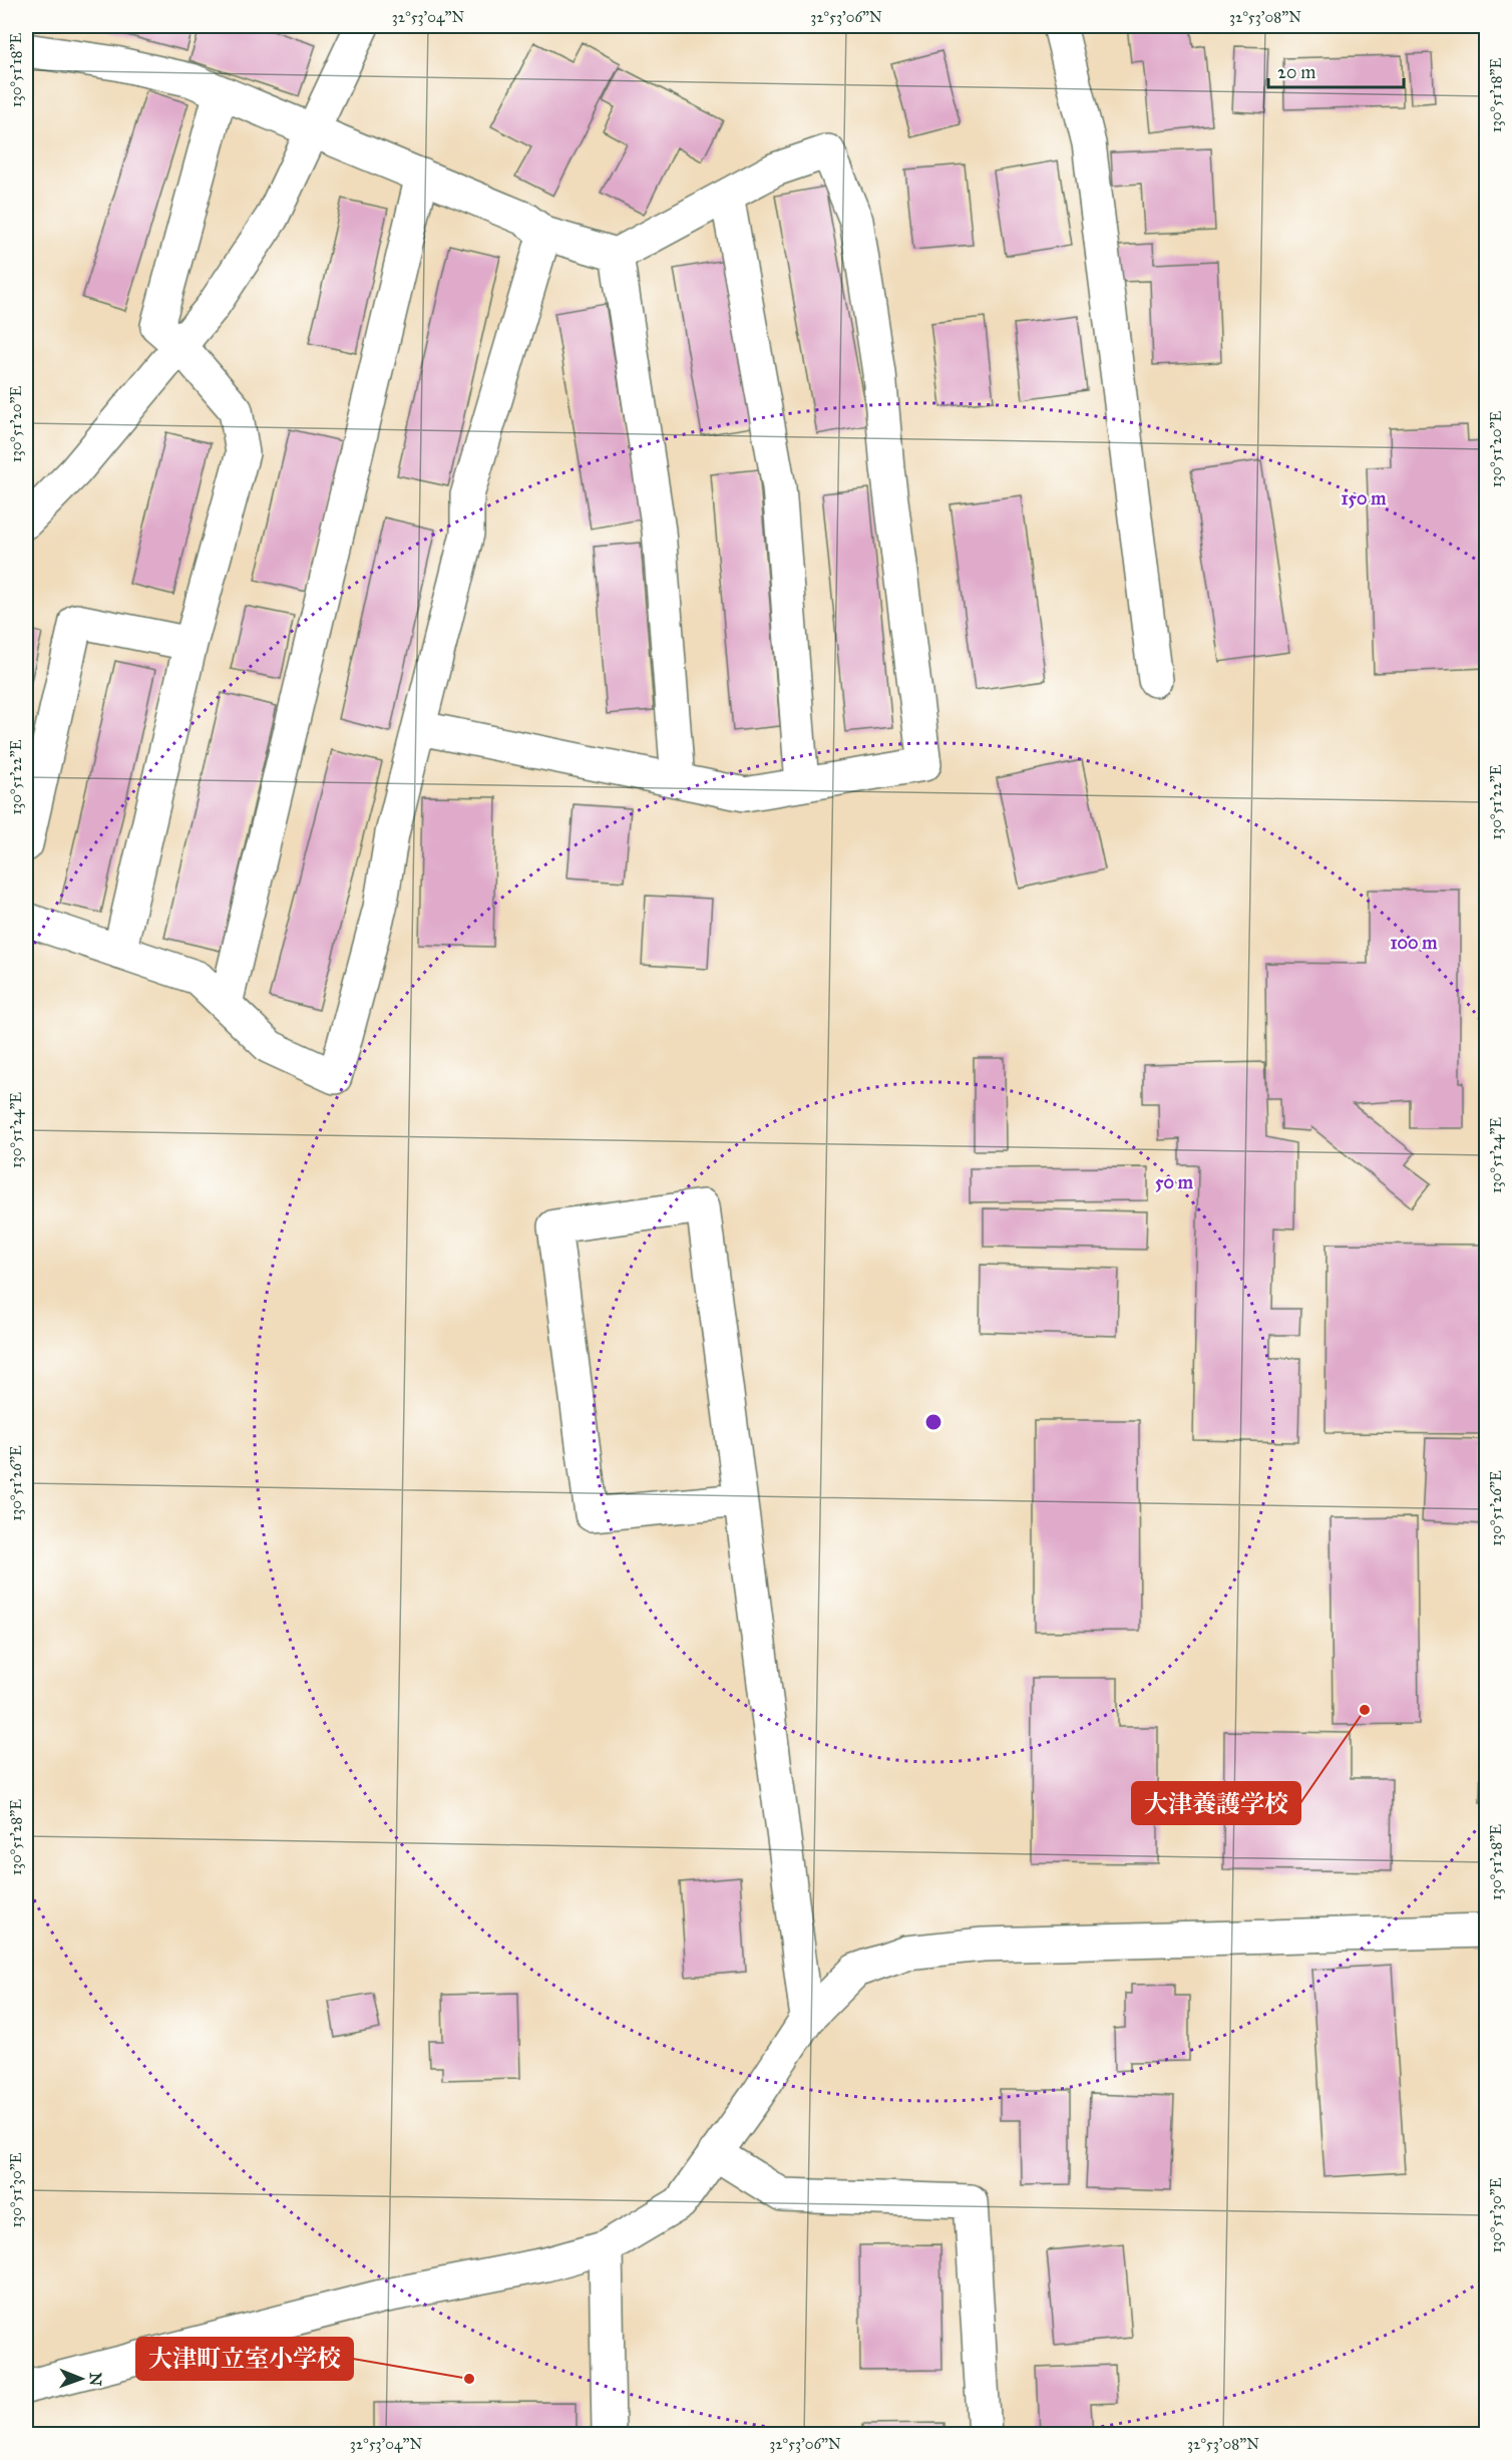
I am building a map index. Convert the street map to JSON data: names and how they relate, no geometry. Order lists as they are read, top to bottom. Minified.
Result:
{"places":["大津養護学校","大津町立室小学校"],"scale_bar":"20 m","north":"right","coordinates":["32°53'04\"N","32°53'06\"N","32°53'08\"N","130°51'18\"E","130°51'20\"E","130°51'22\"E","130°51'24\"E","130°51'26\"E","130°51'28\"E","130°51'30\"E"],"rings":["150 m","100 m","50 m"]}
